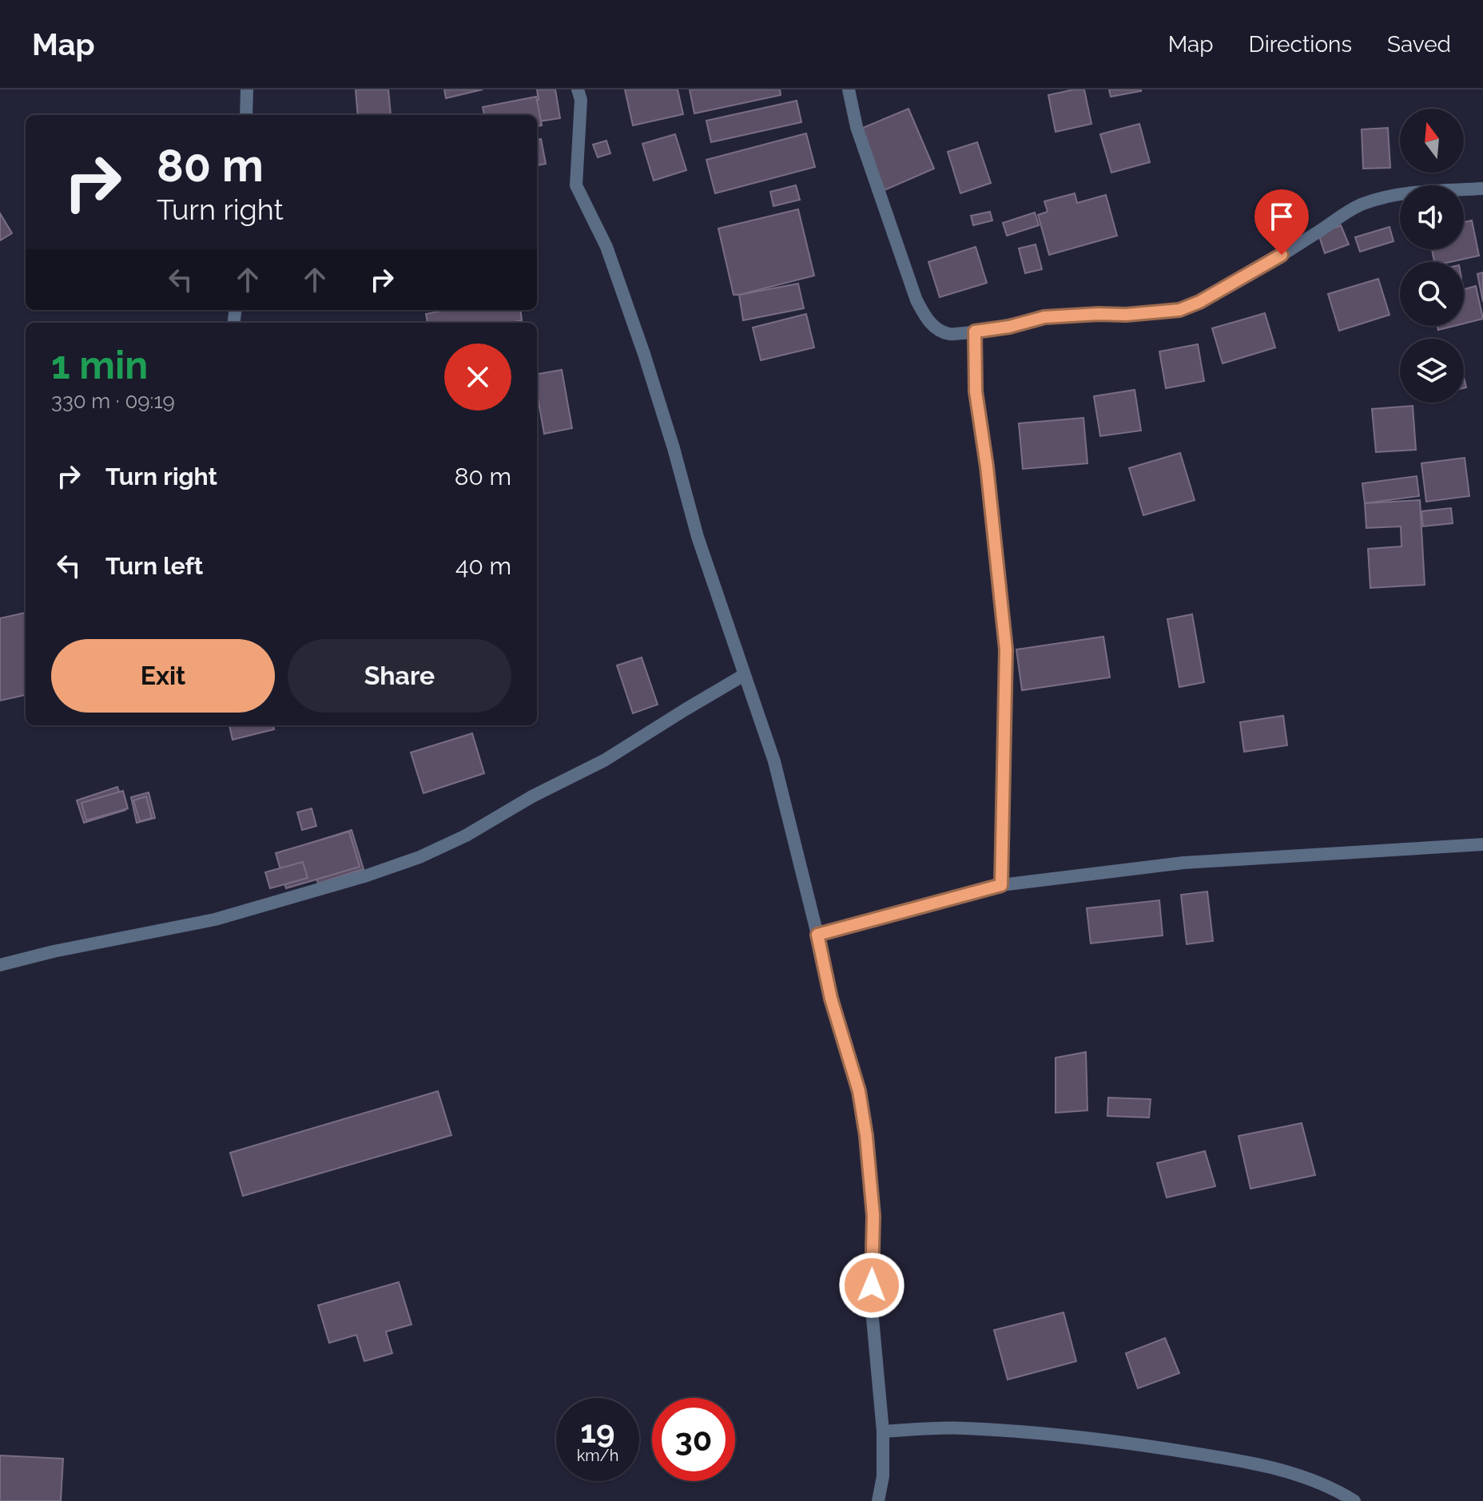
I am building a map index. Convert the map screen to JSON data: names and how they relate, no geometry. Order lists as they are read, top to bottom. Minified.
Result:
{"north":"top","page":{"header":"Map","nav":["Map","Directions","Saved"],"turn":["80 m","Turn right"],"heading":["1 min","330 m · 09:19"],"list":[{"name":"Turn right","value":"80 m"},{"name":"Turn left","value":"40 m"}],"buttons":["Exit","Share"],"speed":"19 km/h","limit":"30"}}
